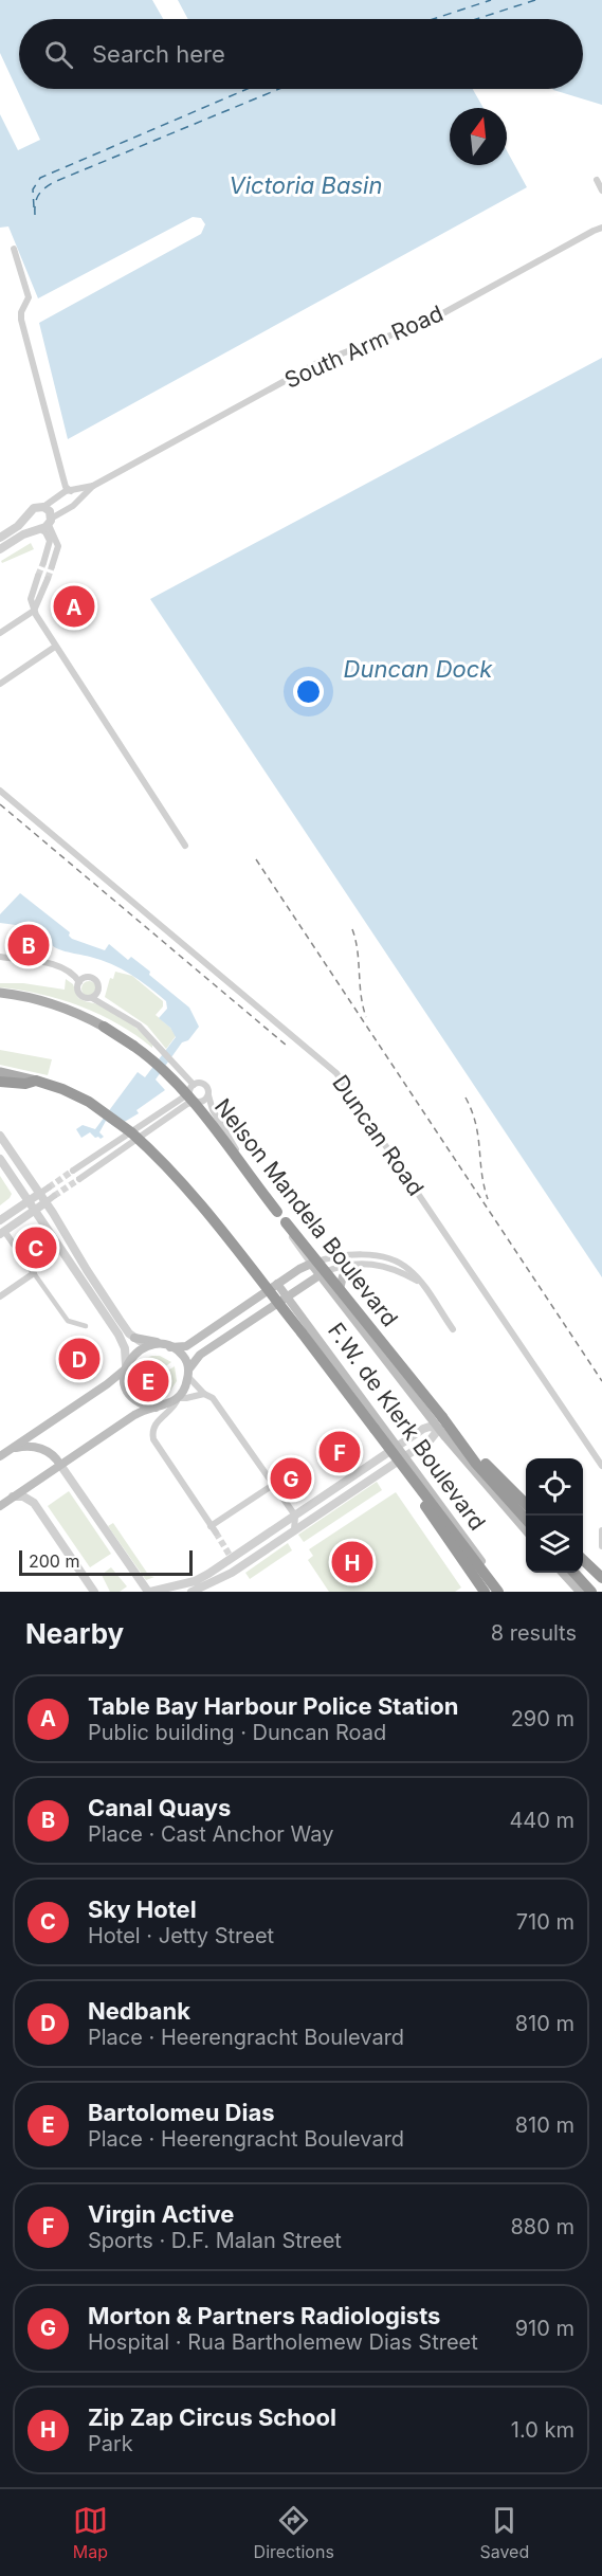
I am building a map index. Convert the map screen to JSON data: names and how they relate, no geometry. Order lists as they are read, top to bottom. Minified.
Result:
{"streets":{"highway":["Nelson Mandela Boulevard"],"main road":["F.W. de Klerk Boulevard"],"street":["South Arm Road","Duncan Road"]},"crossings":[["Nelson Mandela Boulevard","F.W. de Klerk Boulevard"]],"water":["Victoria Basin","Duncan Dock"],"scale_bar":"200 m","north":"top","page":{"search":"Search here","pins":["A","B","C","D","E","F","G","H"],"scale":"200 m","heading":["Nearby","8 results"],"list":[{"mark":"A","name":"Table Bay Harbour Police Station","note":"Public building · Duncan Road","value":"290 m"},{"mark":"B","name":"Canal Quays","note":"Place · Cast Anchor Way","value":"440 m"},{"mark":"C","name":"Sky Hotel","note":"Hotel · Jetty Street","value":"710 m"},{"mark":"D","name":"Nedbank","note":"Place · Heerengracht Boulevard","value":"810 m"},{"mark":"E","name":"Bartolomeu Dias","note":"Place · Heerengracht Boulevard","value":"810 m"},{"mark":"F","name":"Virgin Active","note":"Sports · D.F. Malan Street","value":"880 m"},{"mark":"G","name":"Morton & Partners Radiologists","note":"Hospital · Rua Bartholemew Dias Street","value":"910 m"},{"mark":"H","name":"Zip Zap Circus School","note":"Park","value":"1.0 km"}],"nav":["Map","Directions","Saved"]}}
